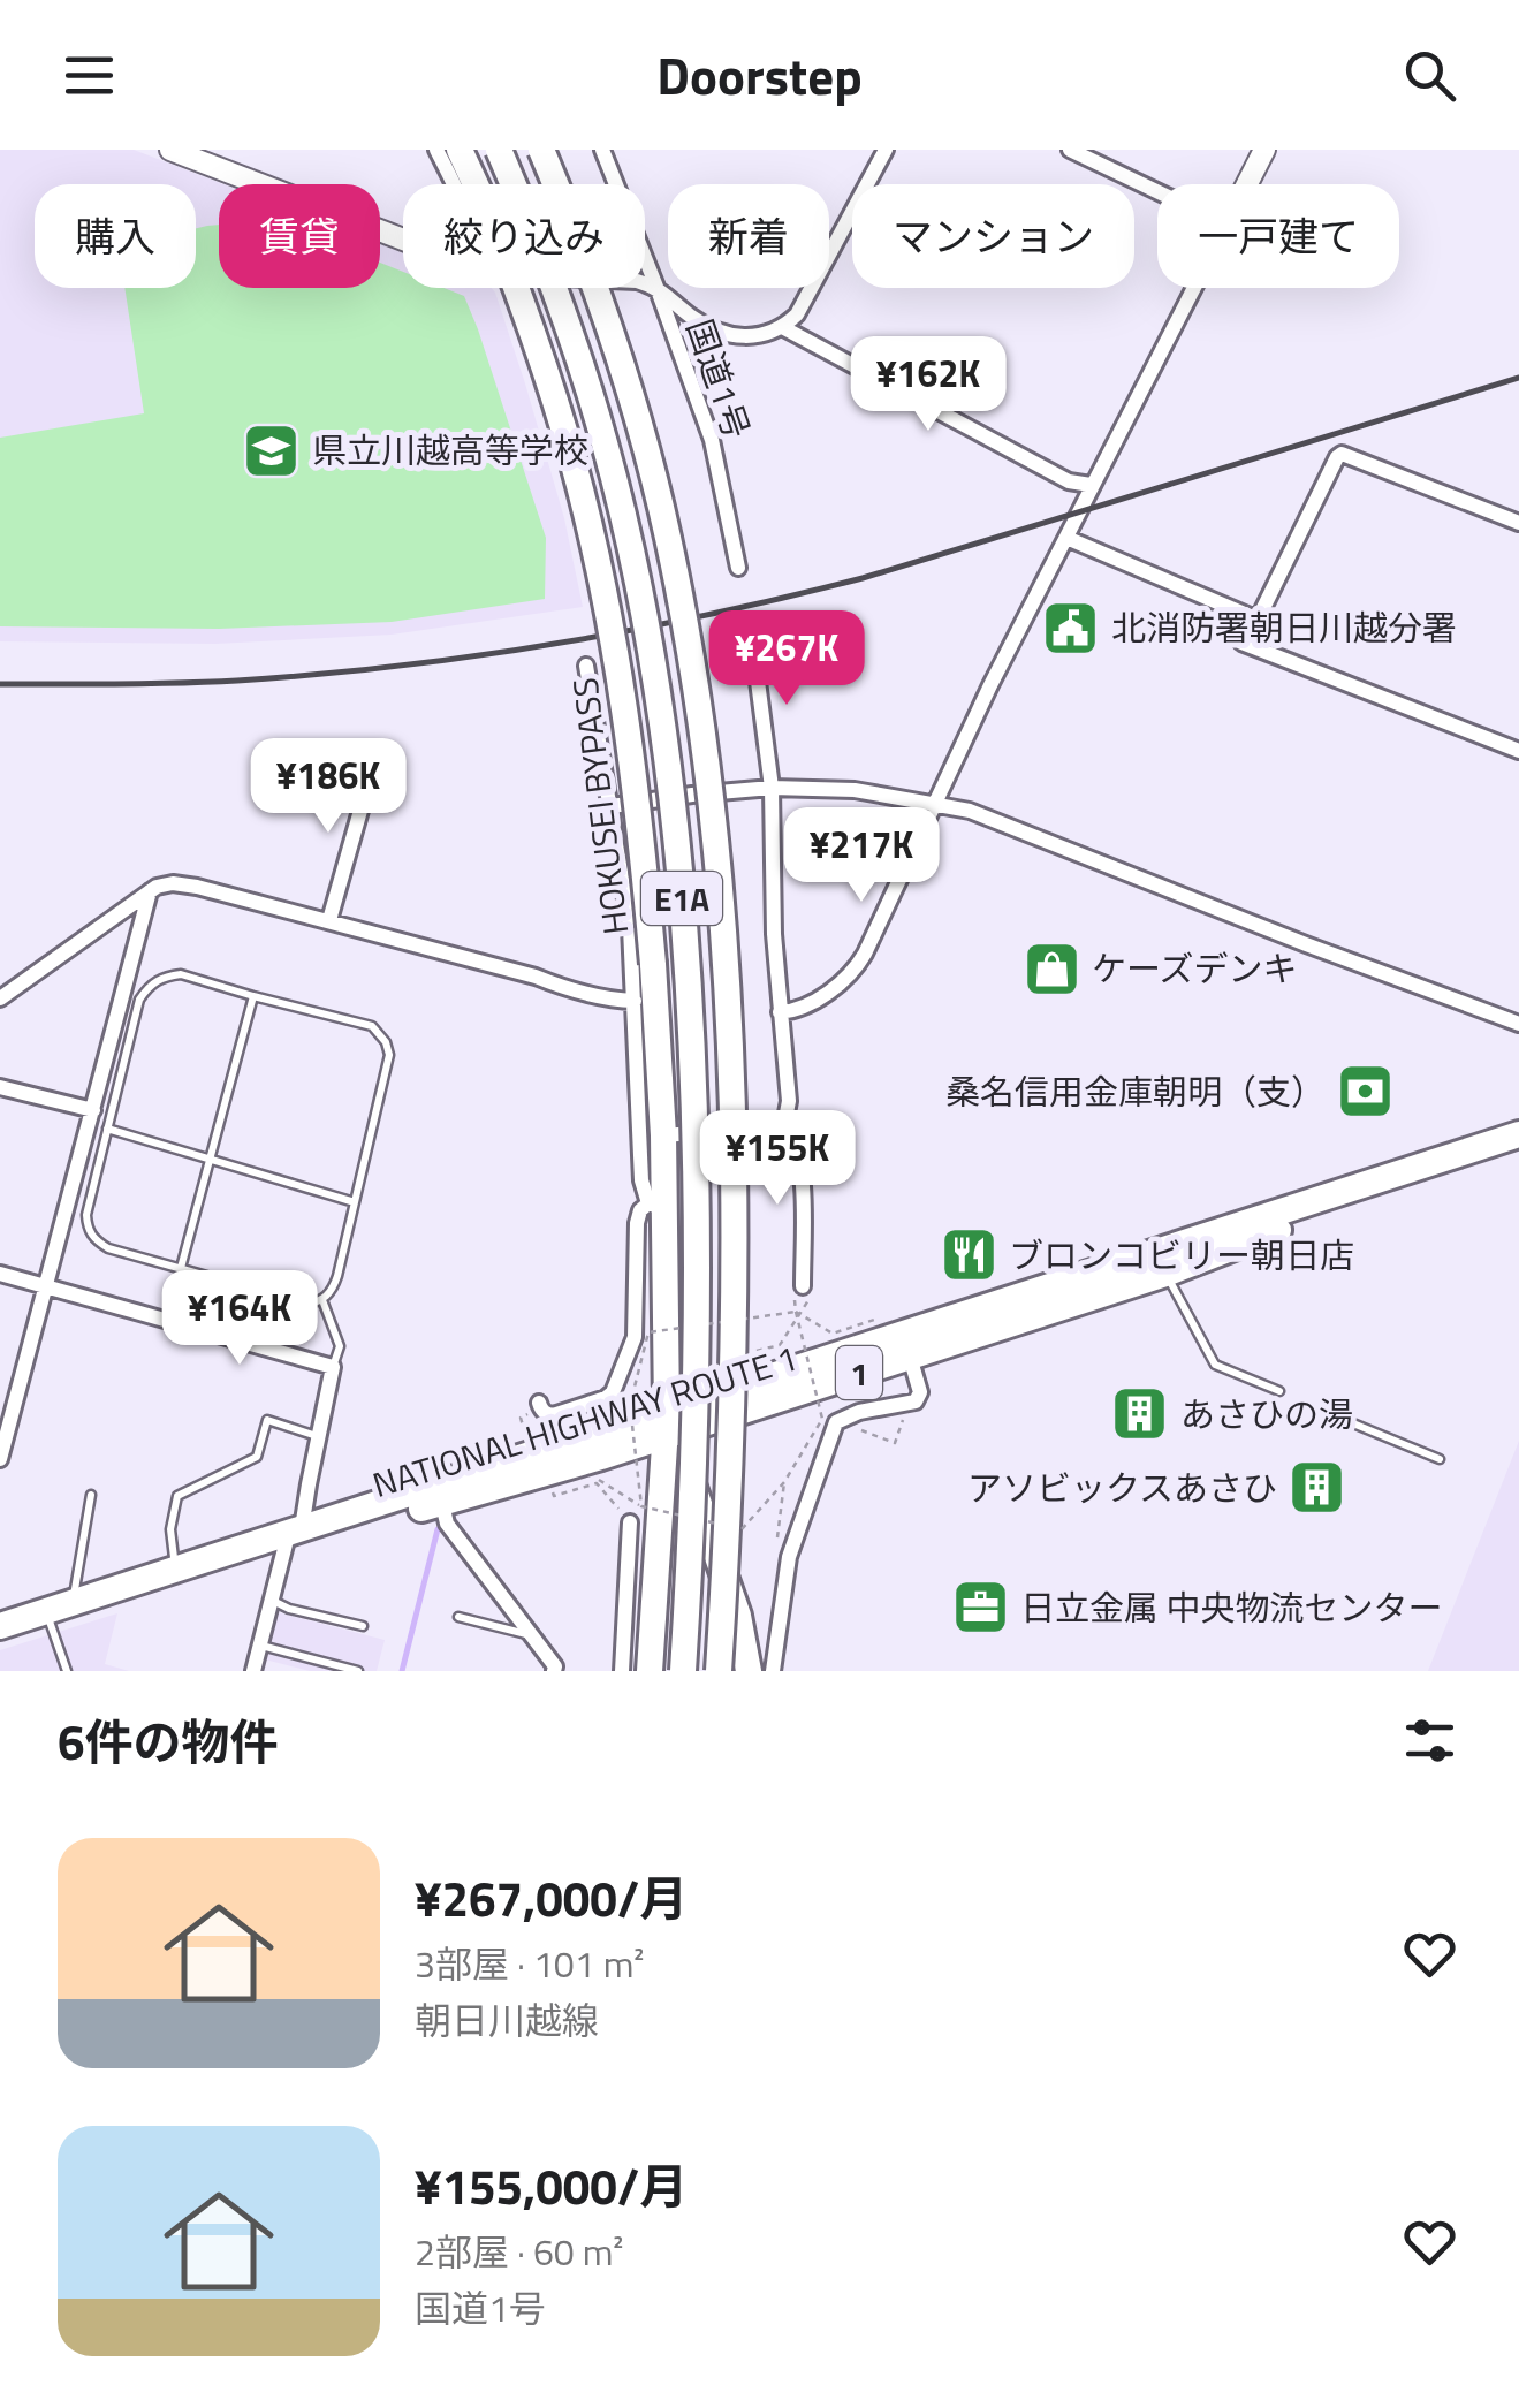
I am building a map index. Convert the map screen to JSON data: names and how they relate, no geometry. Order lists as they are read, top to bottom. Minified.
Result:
{"streets":{"highway":["HOKUSEI BYPASS","E1A","1","NATIONAL HIGHWAY ROUTE 1"],"street":["国道1号"]},"crossings":[["HOKUSEI BYPASS","NATIONAL HIGHWAY ROUTE 1"]],"places":{"school or university":["県立川越高等学校"],"public building":["北消防署朝日川越分署"],"shop":["ケーズデンキ"],"bank":["桑名信用金庫朝明（支）"],"restaurant":["ブロンコビリー朝日店"],"building":["あさひの湯","アソビックスあさひ"],"office":["日立金属 中央物流センター"]},"page":{"header":"Doorstep","chip":["購入","賃貸","絞り込み","新着","マンション","一戸建て"],"price":["¥162K","¥267K","¥186K","¥217K","¥155K","¥164K"],"heading":"6件の物件","list":[{"name":"¥267,000/月","note":"3部屋 · 101 m² · 朝日川越線"},{"name":"¥155,000/月","note":"2部屋 · 60 m² · 国道1号"}]}}
